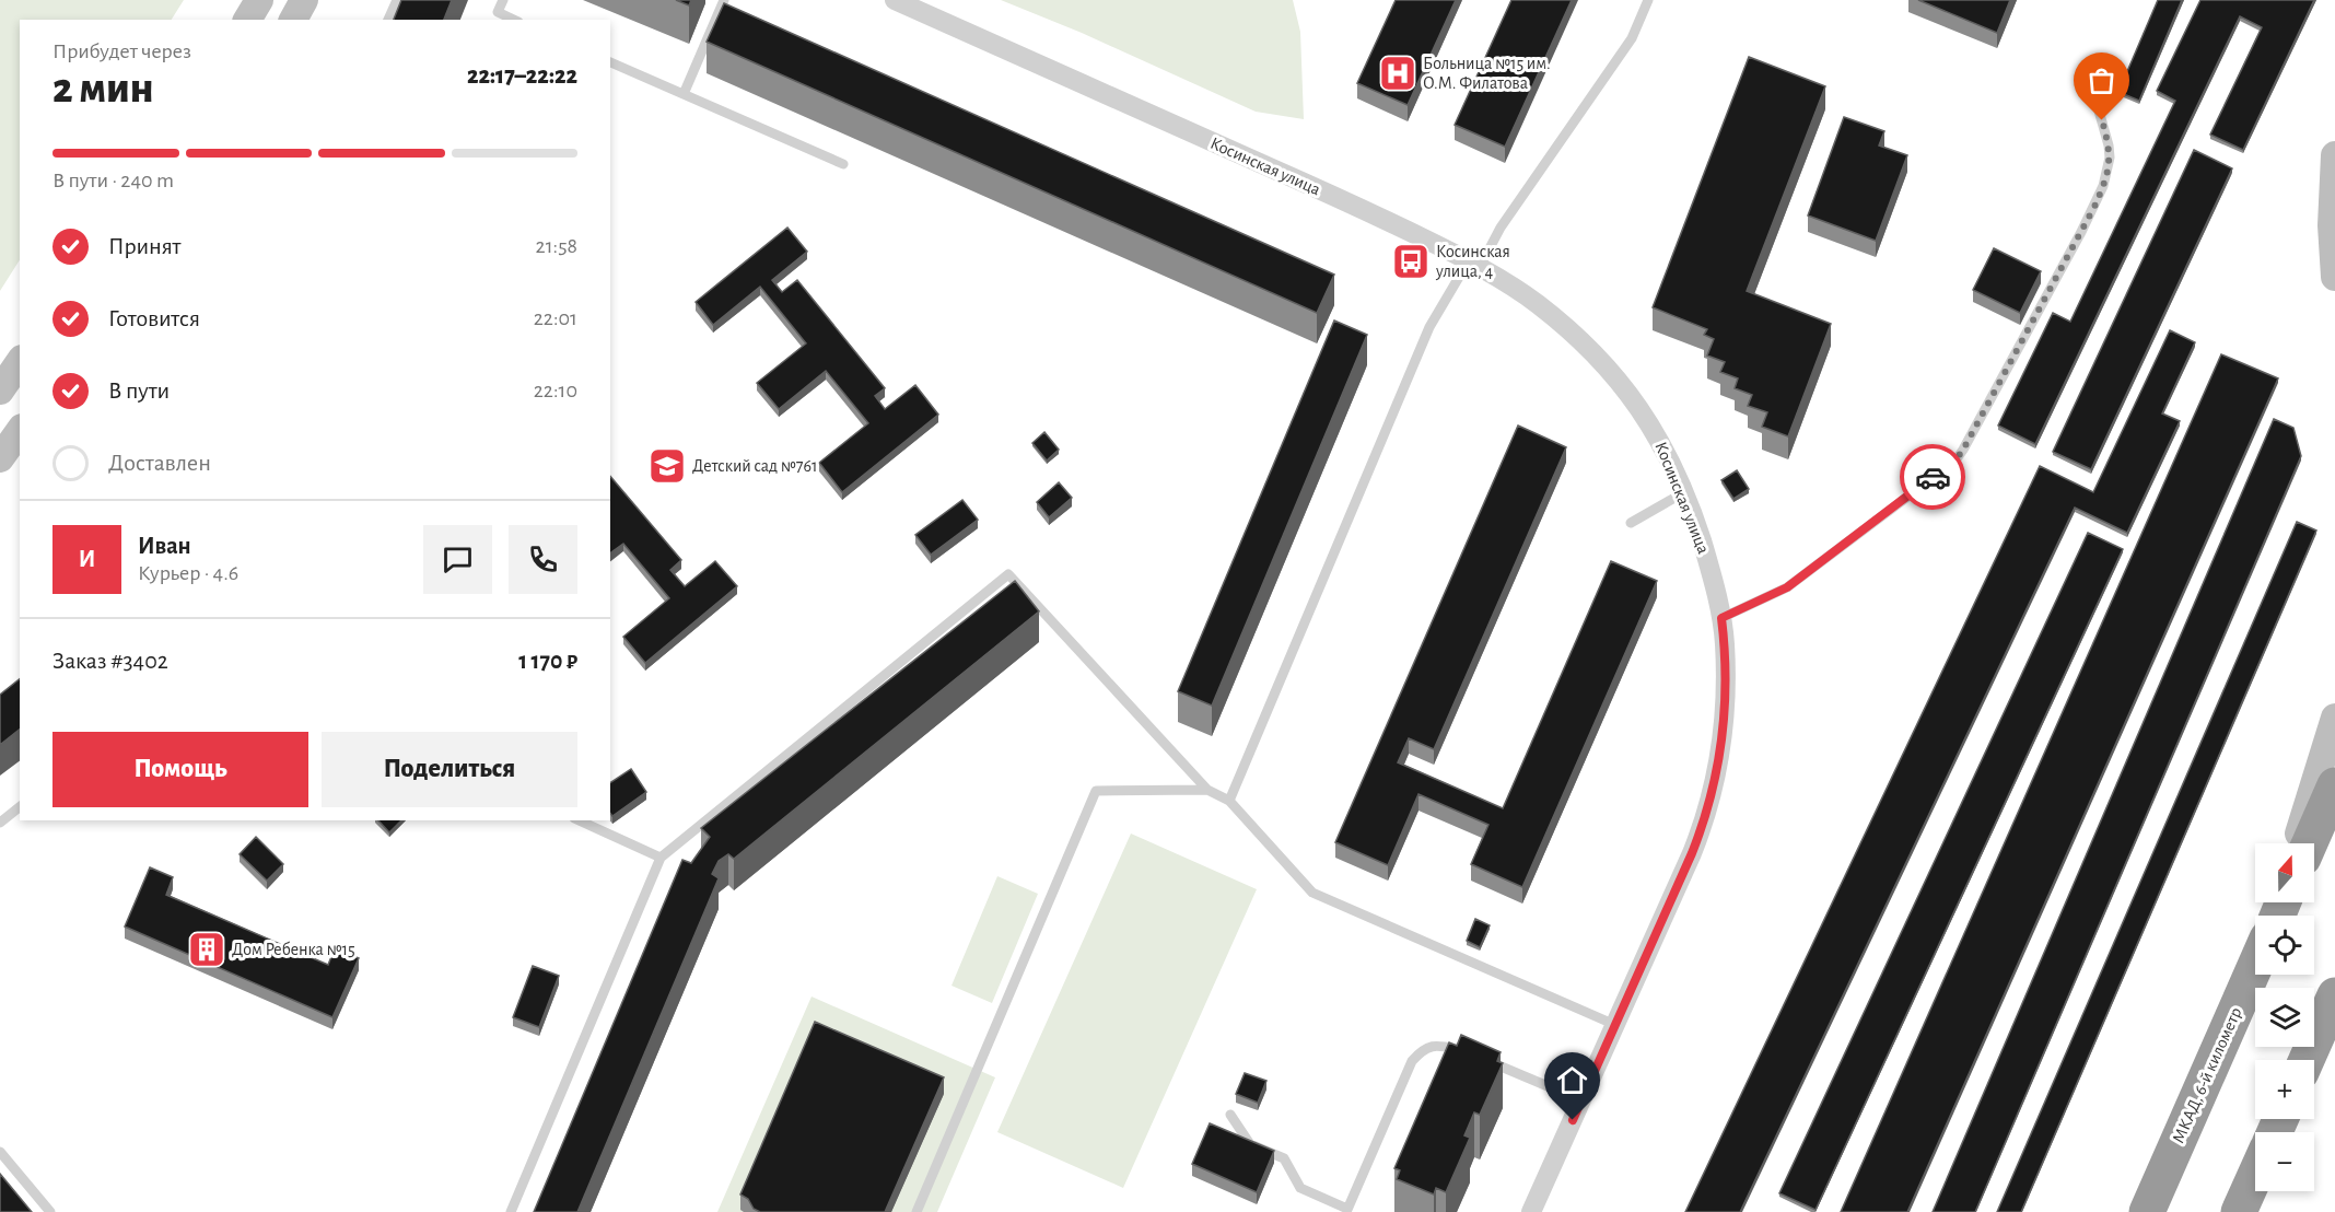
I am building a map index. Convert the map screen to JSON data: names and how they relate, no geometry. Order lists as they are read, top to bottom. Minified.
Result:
{"streets":{"highway":["МКАД, 6-й километр"],"street":["Косинская улица"]},"places":{"hospital":["Больница №15 им. О.М. Филатова"],"bus stop":["Косинская улица, 4"],"school or university":["Детский сад №761"],"building":["Дом Ребенка №15"]},"north":"top","page":{"heading":["2 мин","Прибудет через","22:17–22:22"],"panel":["Иван","Курьер · 4.6","Заказ #3402","1 170 ₽"],"bar":"В пути · 240 m","list":[["Принят","21:58"],["Готовится","22:01"],["В пути","22:10"],"Доставлен"],"round":"И","buttons":["Помощь","Поделиться"],"map_buttons":["+","−"]}}
